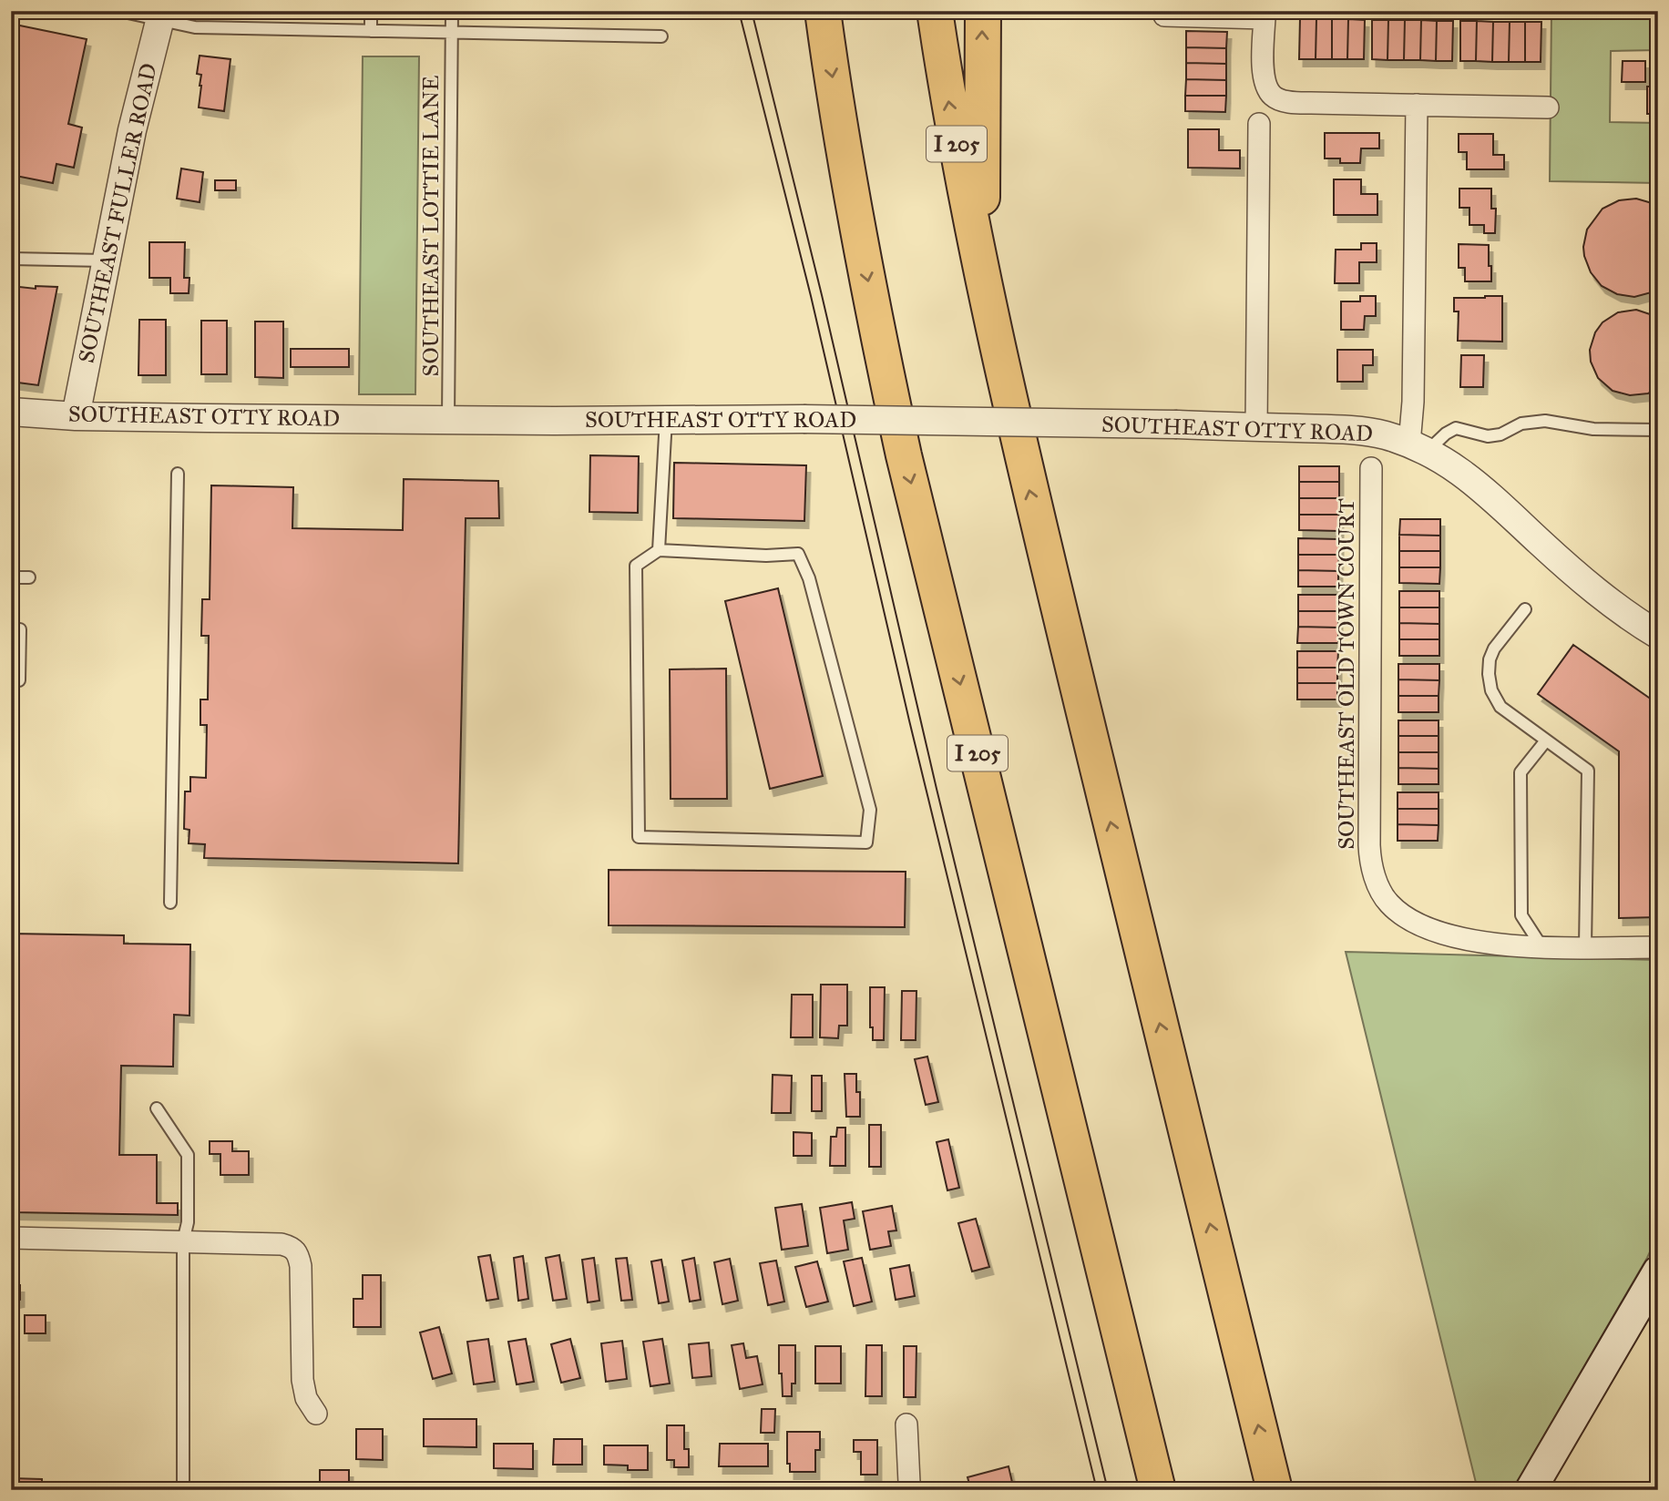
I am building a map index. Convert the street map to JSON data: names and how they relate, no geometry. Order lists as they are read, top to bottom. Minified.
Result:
{"streets":{"highway":["I 205"],"street":["SOUTHEAST FULLER ROAD","SOUTHEAST OTTY ROAD","SOUTHEAST OLD TOWN COURT"],"lane":["SOUTHEAST LOTTIE LANE"]},"crossings":[["SOUTHEAST FULLER ROAD","SOUTHEAST OTTY ROAD"],["SOUTHEAST LOTTIE LANE","SOUTHEAST OTTY ROAD"]]}
